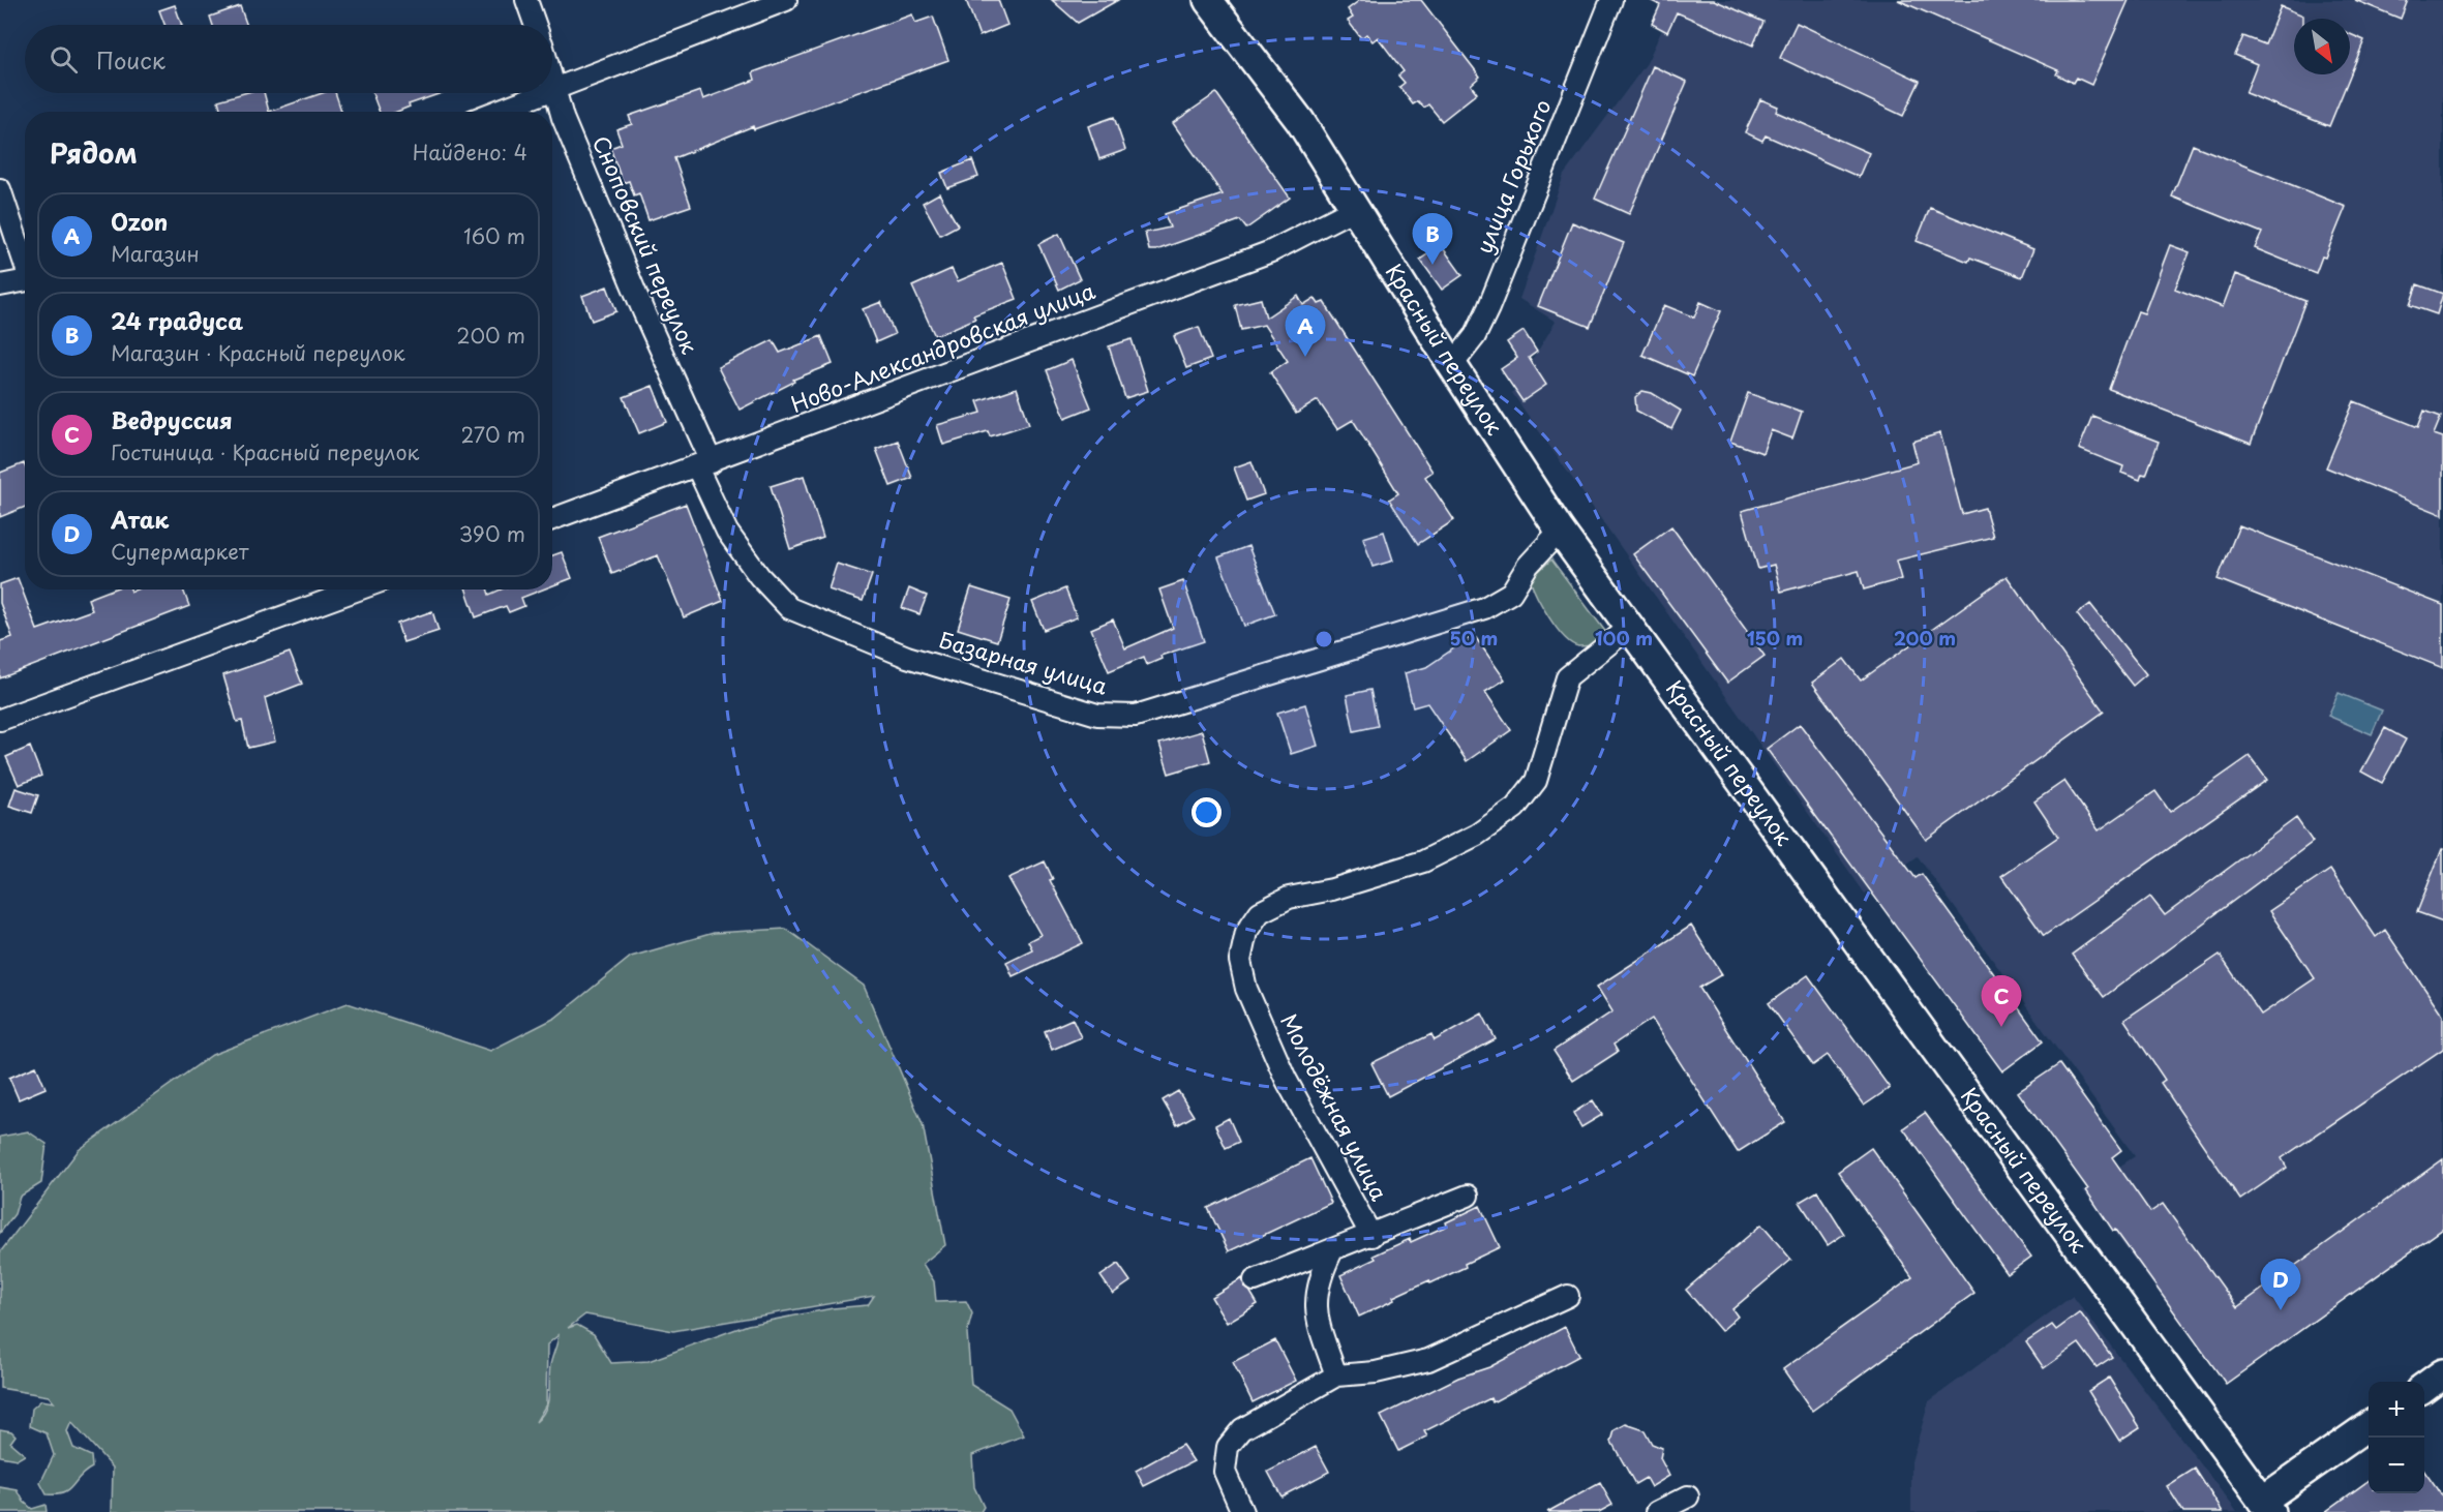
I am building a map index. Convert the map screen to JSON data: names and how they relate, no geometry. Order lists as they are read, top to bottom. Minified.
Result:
{"streets":{"main road":["Красный переулок"],"street":["улица Горького","Сноповский переулок","Ново-Александровская улица","Базарная улица","Молодёжная улица"]},"crossings":[["улица Горького","Красный переулок"],["Сноповский переулок","Ново-Александровская улица"],["Сноповский переулок","Базарная улица"],["Ново-Александровская улица","Красный переулок"],["Ново-Александровская улица","Базарная улица"],["Красный переулок","Базарная улица"],["Красный переулок","Молодёжная улица"]],"north":"bottom right","page":{"search":"Поиск","heading":["Рядом","Найдено: 4"],"list":[{"mark":"A","name":"Ozon","note":"Магазин","value":"160 m"},{"mark":"B","name":"24 градуса","note":"Магазин · Красный переулок","value":"200 m"},{"mark":"C","name":"Ведруссия","note":"Гостиница · Красный переулок","value":"270 m"},{"mark":"D","name":"Атак","note":"Супермаркет","value":"390 m"}],"pins":["B","A","C","D"],"map_buttons":["+","−"]},"rings":["50 m","100 m","150 m","200 m"]}
